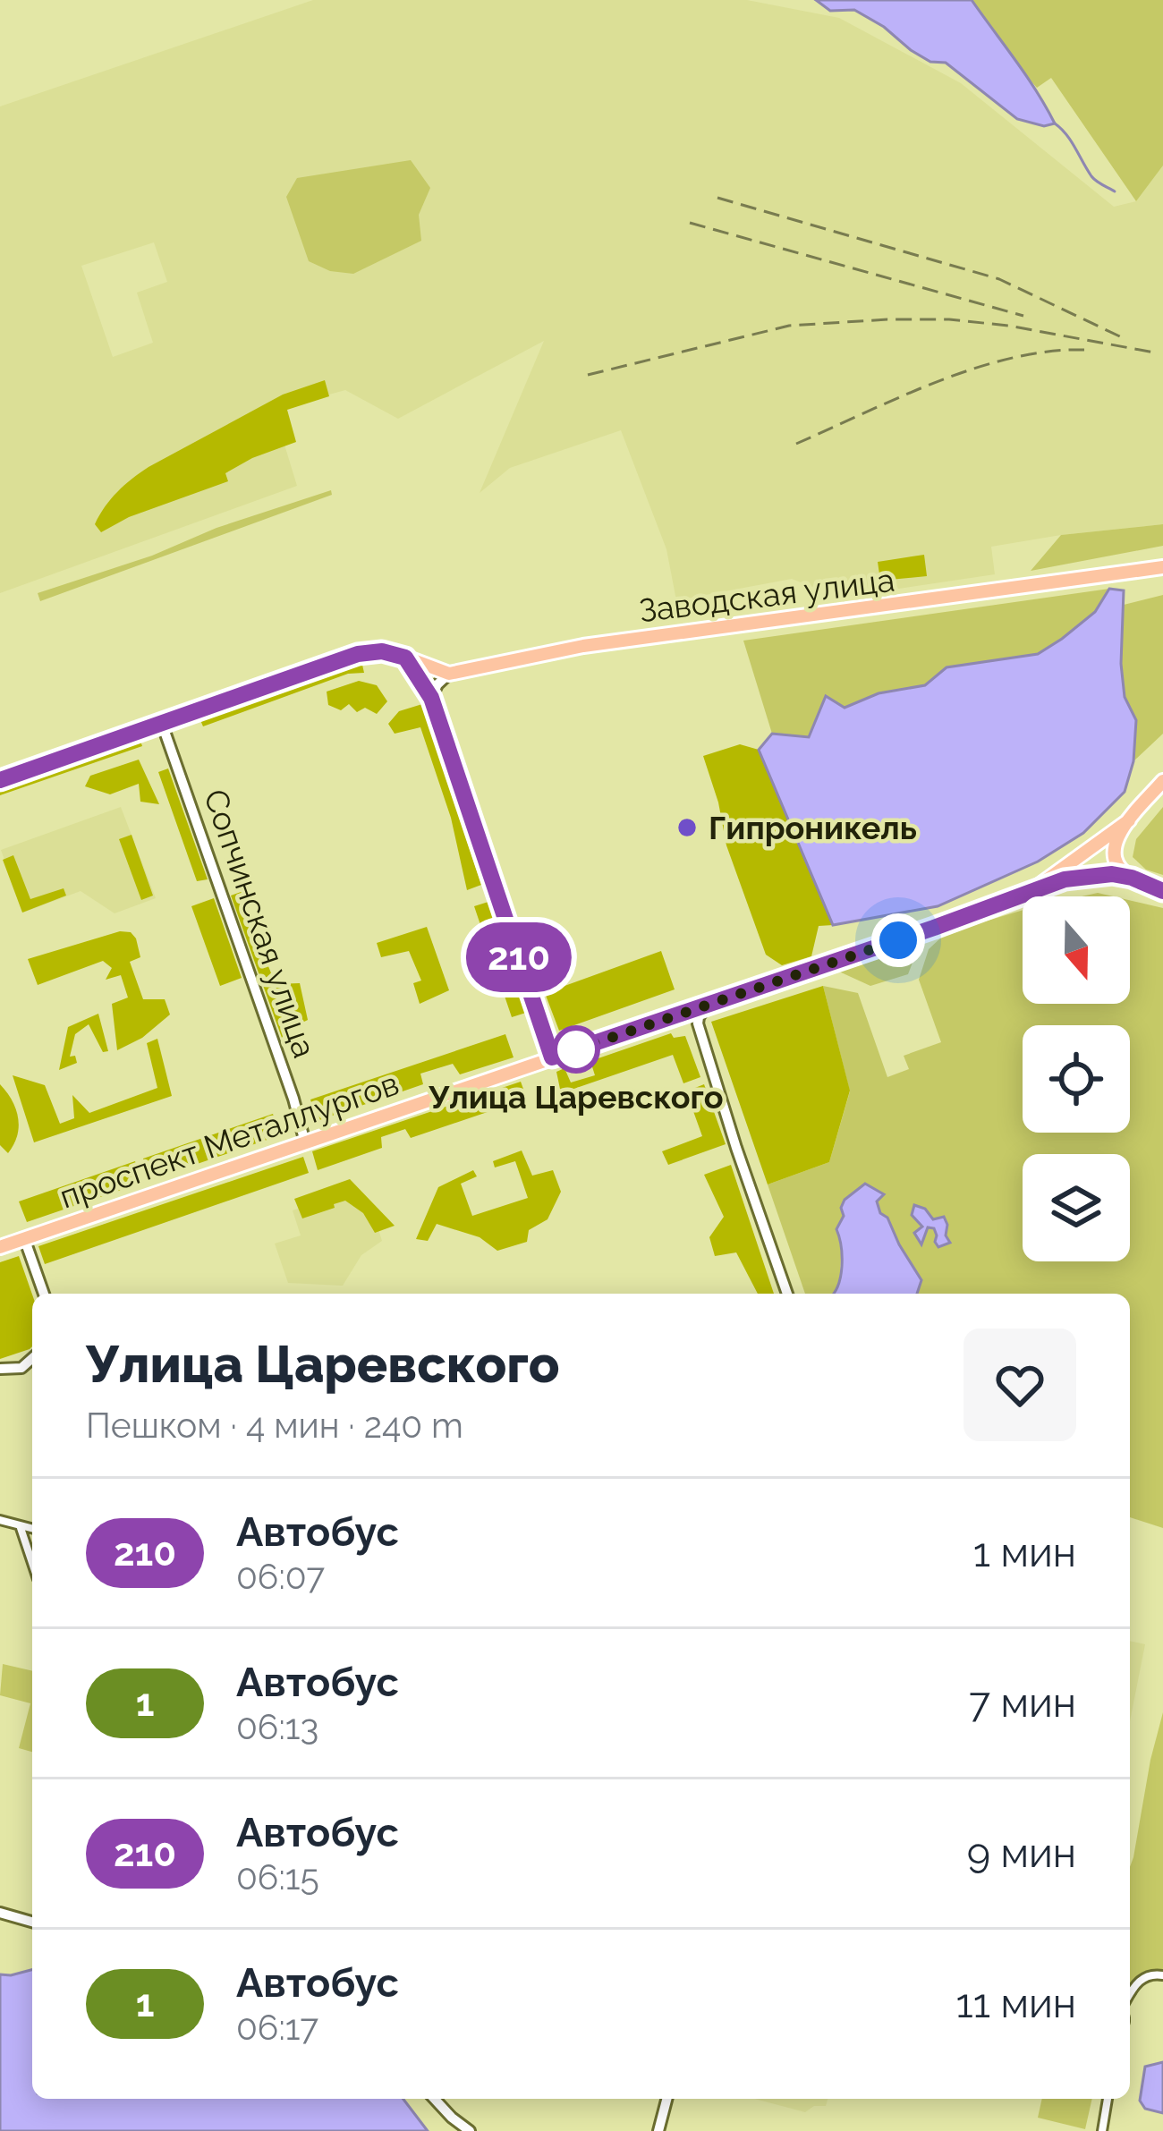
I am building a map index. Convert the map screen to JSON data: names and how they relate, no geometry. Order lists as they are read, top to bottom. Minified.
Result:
{"streets":{"main road":["Заводская улица","проспект Металлургов"],"street":["Сопчинская улица"]},"crossings":[["Сопчинская улица","проспект Металлургов"]],"places":["Гипроникель","Улица Царевского"],"lines":["bus line 210"],"north":"bottom","page":{"on_map":"210","heading":["Улица Царевского","Пешком · 4 мин · 240 m"],"list":[{"mark":"210","name":"Автобус","note":"06:07","value":"1 мин"},{"mark":"1","name":"Автобус","note":"06:13","value":"7 мин"},{"mark":"210","name":"Автобус","note":"06:15","value":"9 мин"},{"mark":"1","name":"Автобус","note":"06:17","value":"11 мин"}]}}
